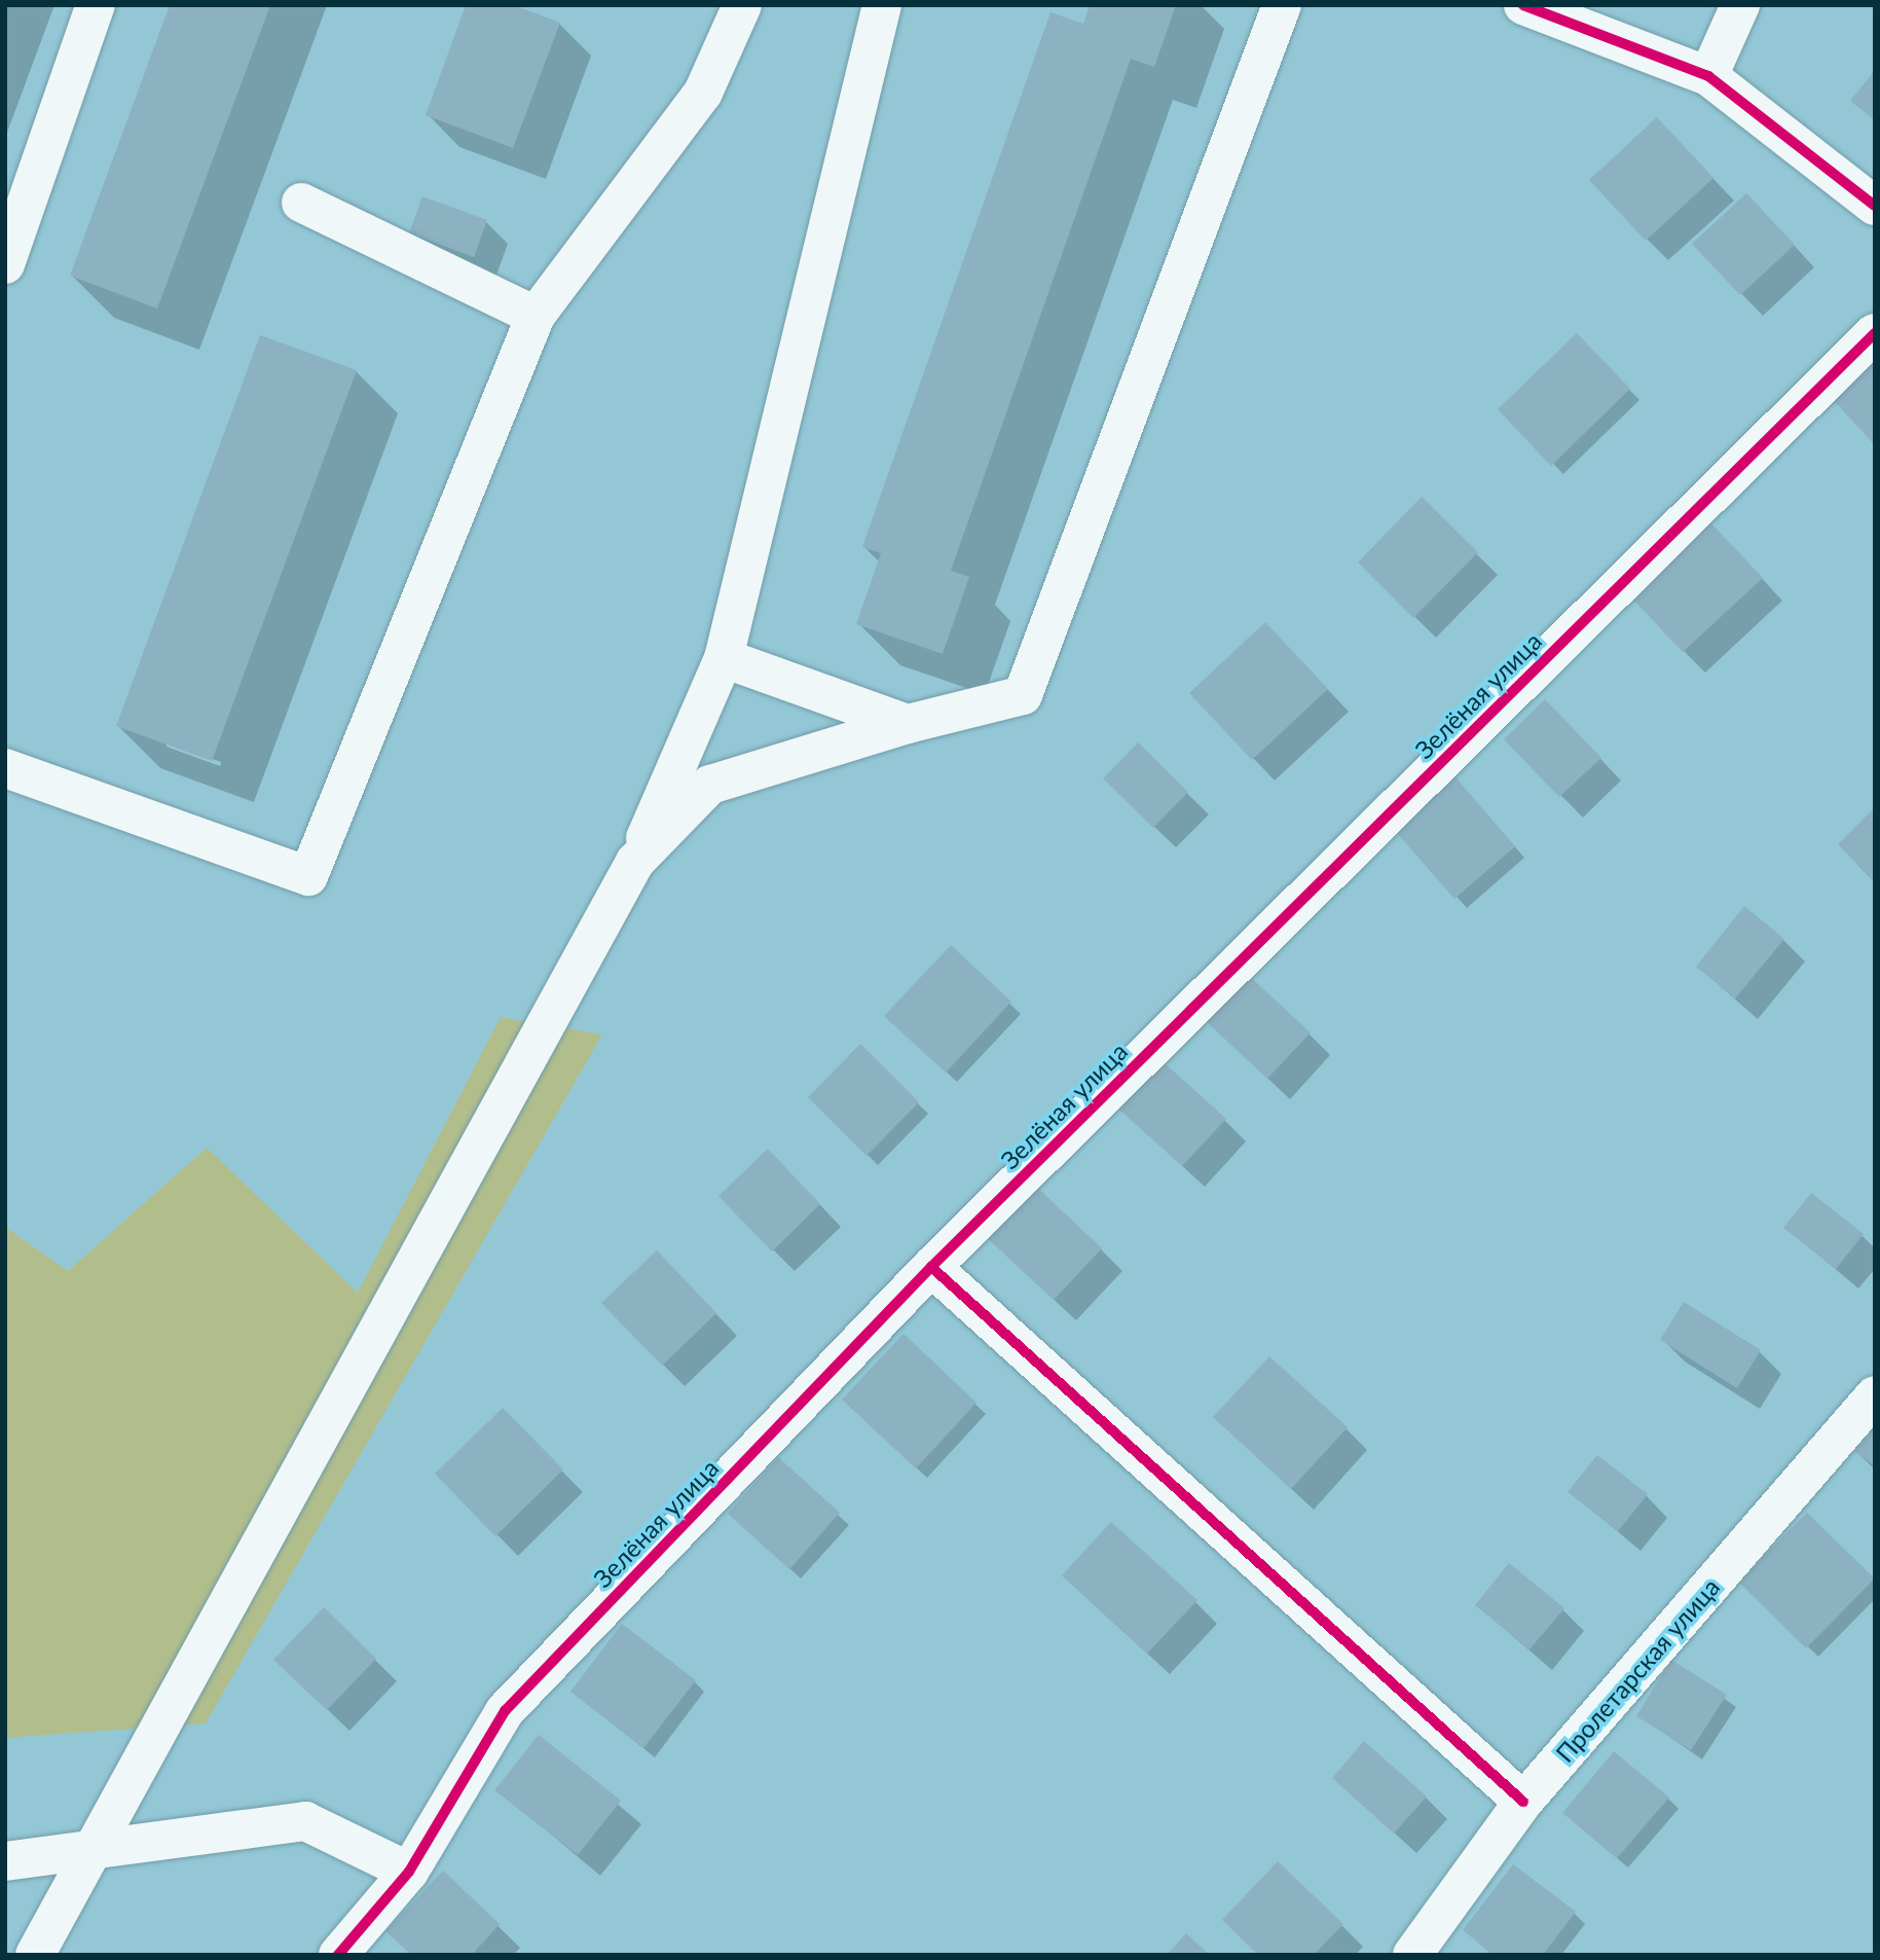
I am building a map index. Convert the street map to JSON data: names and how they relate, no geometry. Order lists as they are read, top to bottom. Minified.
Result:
{"streets":{"street":["Зелёная улица","Пролетарская улица"]}}
